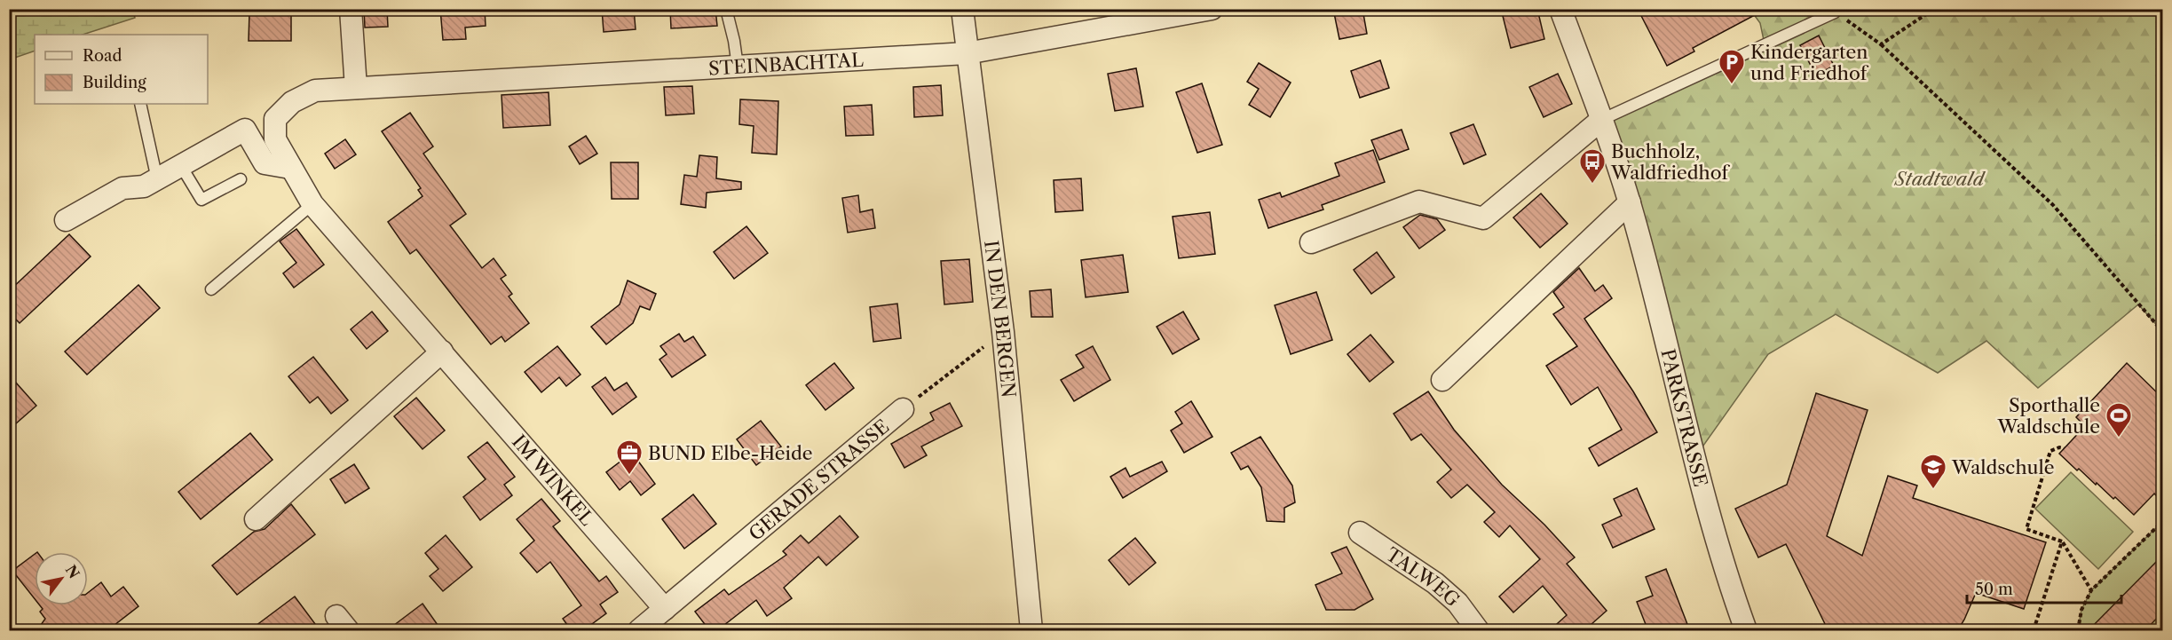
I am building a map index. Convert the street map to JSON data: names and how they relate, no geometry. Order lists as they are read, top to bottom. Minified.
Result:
{"streets":{"street":["STEINBACHTAL","IN DEN BERGEN","PARKSTRASSE","GERADE STRASSE","IM WINKEL","TALWEG"]},"crossings":[["STEINBACHTAL","IN DEN BERGEN"],["STEINBACHTAL","IM WINKEL"],["IN DEN BERGEN","GERADE STRASSE"],["GERADE STRASSE","IM WINKEL"]],"parks":["Stadtwald"],"places":{"parking":["Kindergarten und Friedhof"],"bus stop":["Buchholz, Waldfriedhof"],"sports":["Sporthalle Waldschule"],"office":["BUND Elbe-Heide"],"school or university":["Waldschule"]},"legend":["Road","Building"],"scale_bar":"50 m","north":"top right"}
